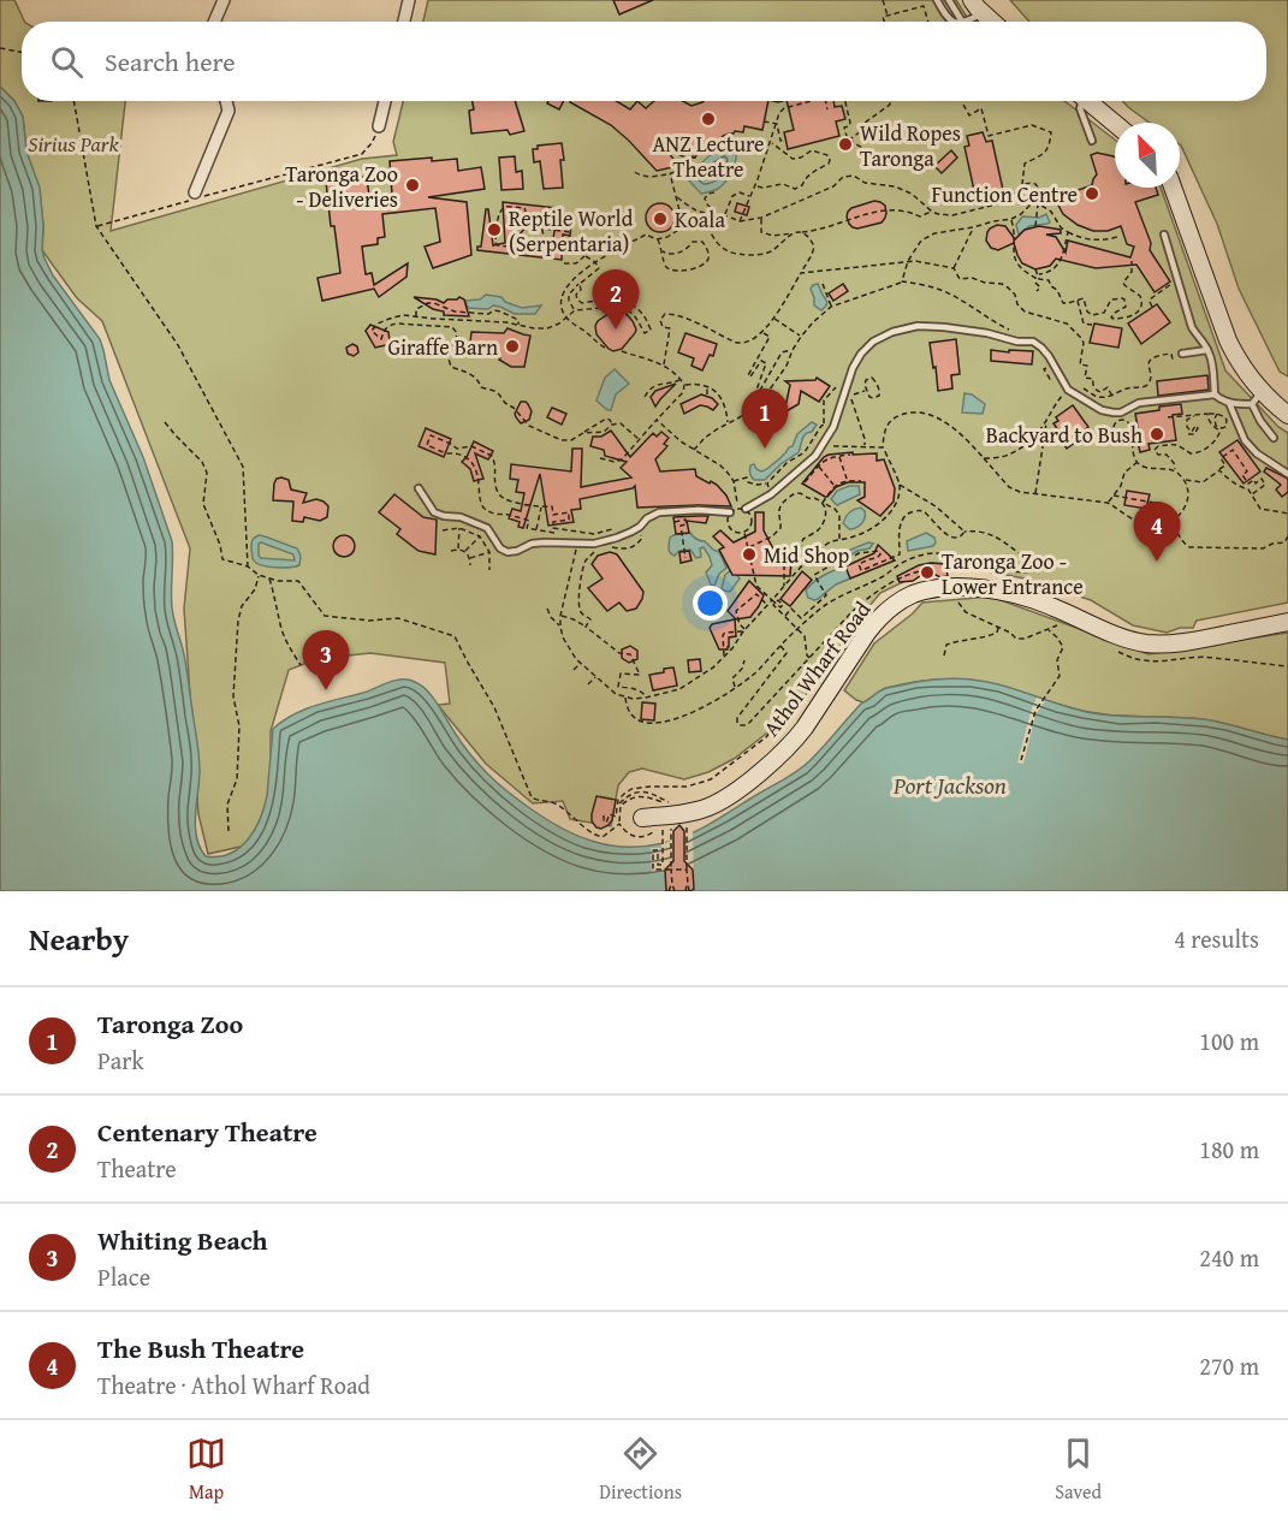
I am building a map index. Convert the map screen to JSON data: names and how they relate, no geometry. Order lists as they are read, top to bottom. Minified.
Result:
{"streets":{"main road":["Athol Wharf Road"]},"water":["Port Jackson"],"parks":["Sirius Park"],"places":["ANZ Lecture Theatre","Wild Ropes Taronga","Taronga Zoo - Deliveries","Function Centre","Koala","Reptile World (Serpentaria)","Giraffe Barn","Backyard to Bush","Mid Shop","Taronga Zoo - Lower Entrance"],"north":"top left","page":{"search":"Search here","pins":["2","1","4","3"],"heading":["Nearby","4 results"],"list":[{"mark":"1","name":"Taronga Zoo","note":"Park","value":"100 m"},{"mark":"2","name":"Centenary Theatre","note":"Theatre","value":"180 m"},{"mark":"3","name":"Whiting Beach","note":"Place","value":"240 m"},{"mark":"4","name":"The Bush Theatre","note":"Theatre · Athol Wharf Road","value":"270 m"}],"nav":["Map","Directions","Saved"]}}
